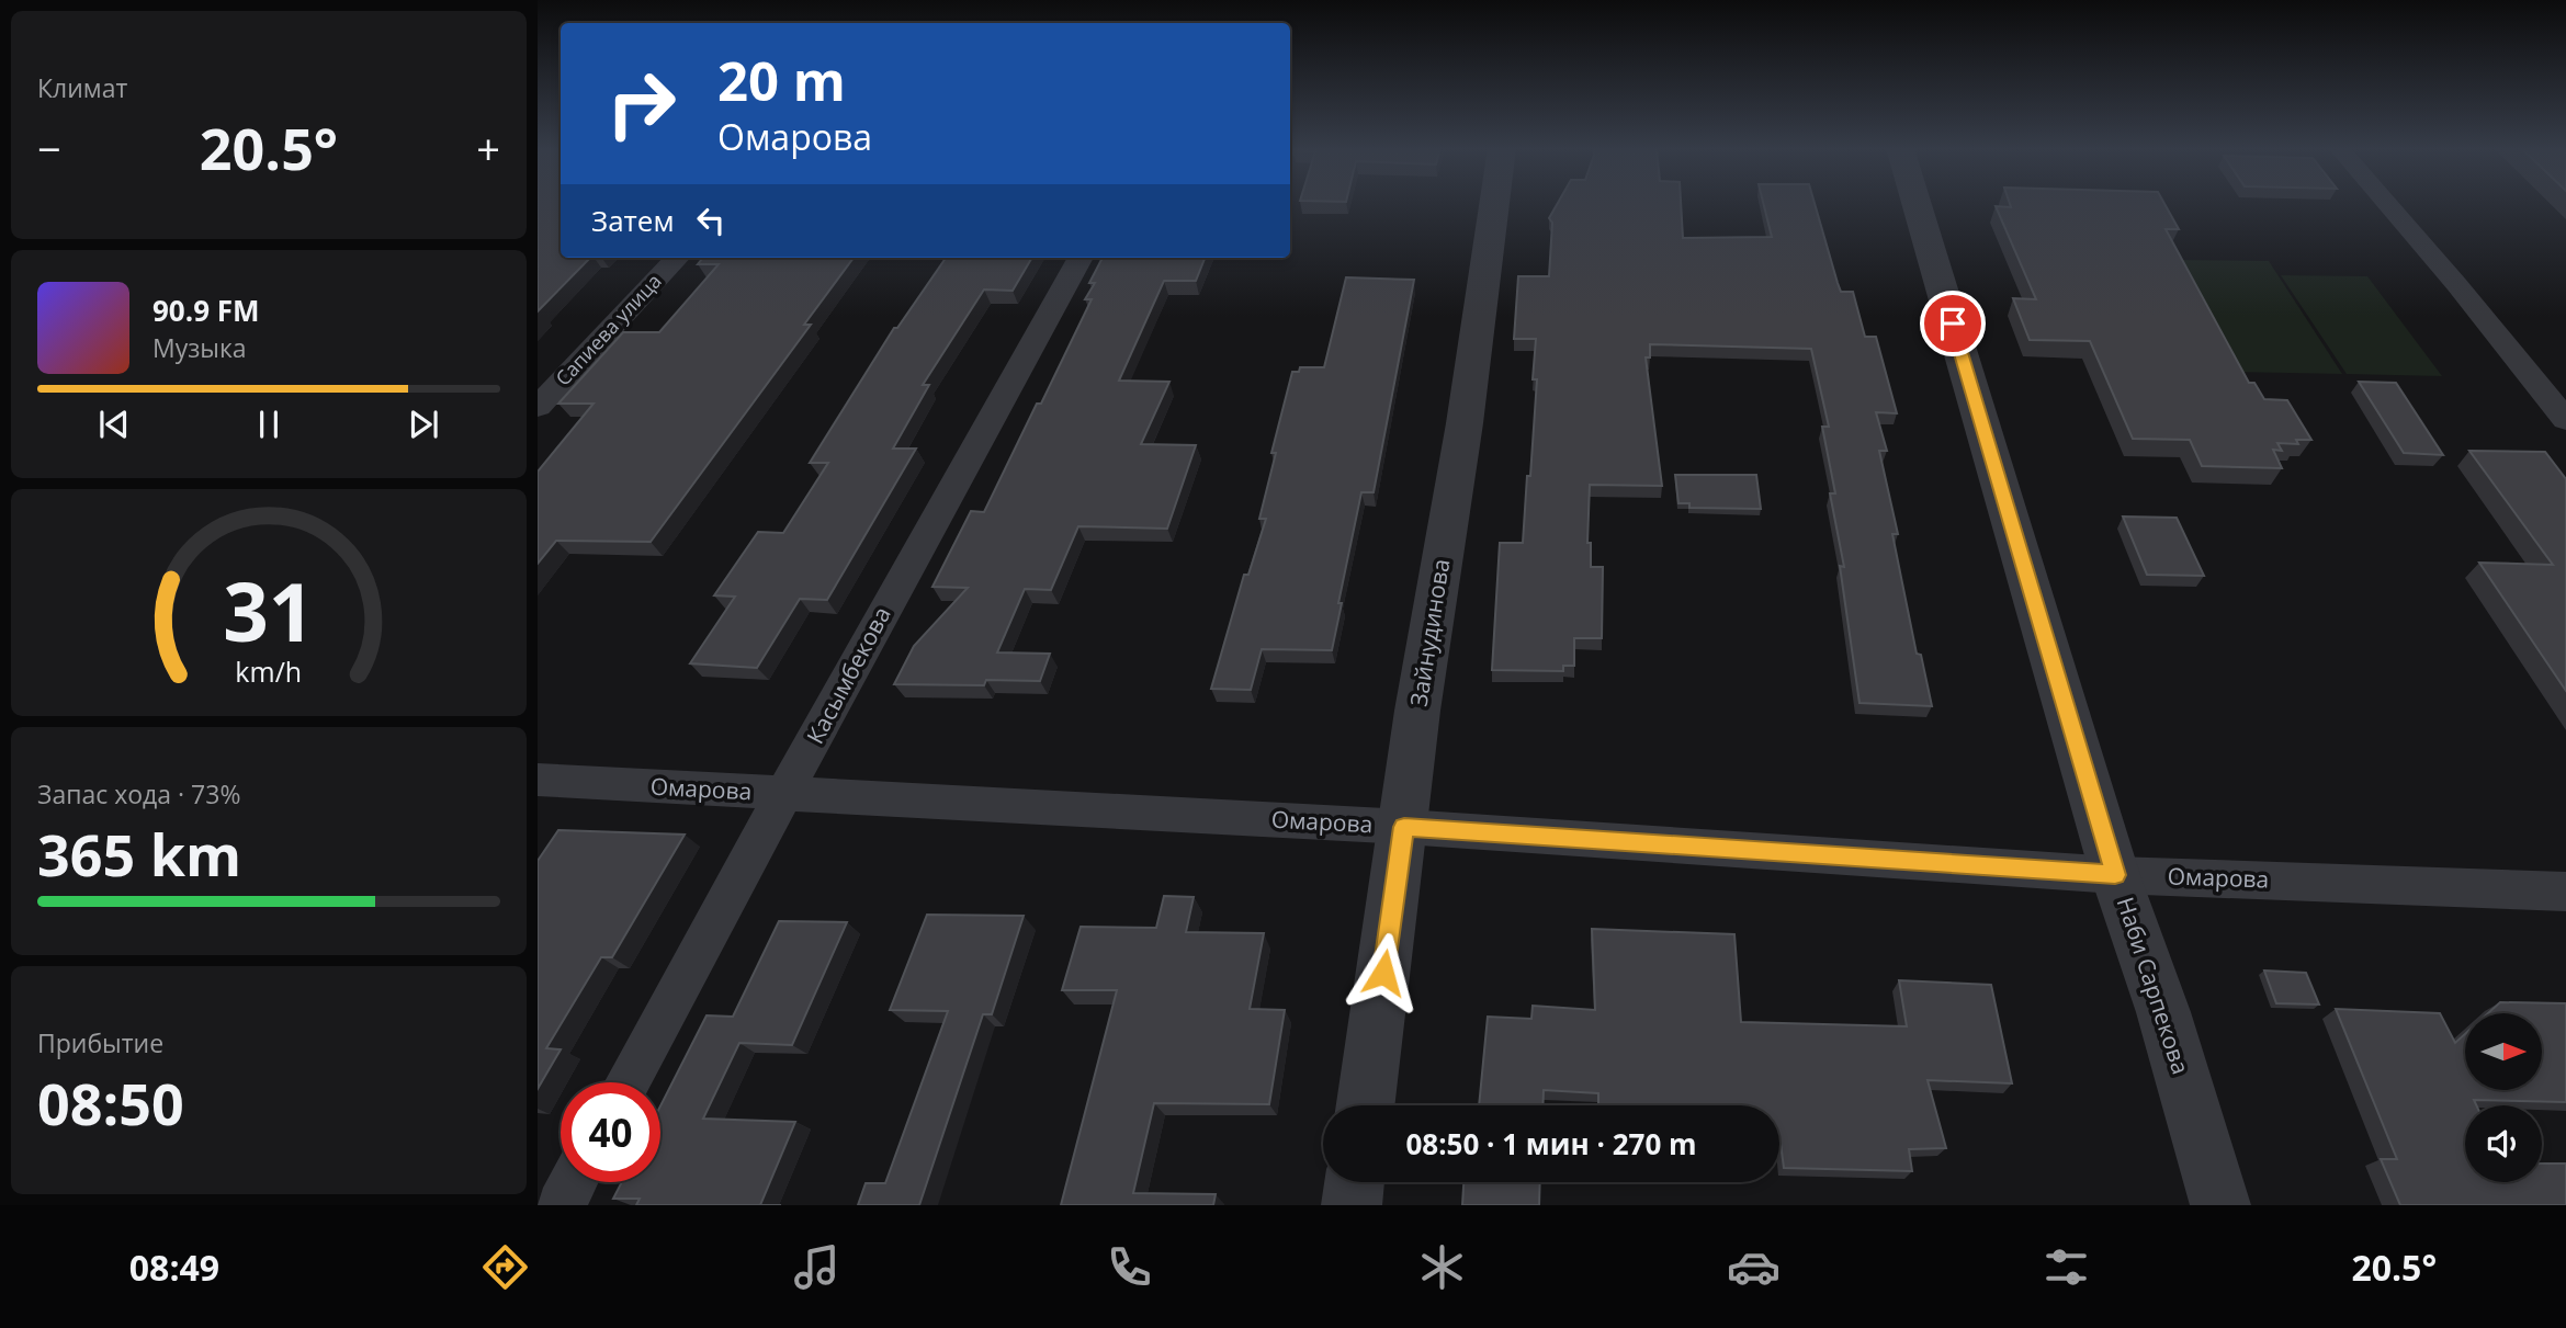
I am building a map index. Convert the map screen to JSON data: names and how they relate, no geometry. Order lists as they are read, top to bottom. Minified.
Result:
{"streets":{"street":["Сапиева улица","Зайнудинова","Касымбекова","Омарова","Наби Сарпекова"]},"crossings":[["Зайнудинова","Омарова"],["Касымбекова","Омарова"],["Омарова","Наби Сарпекова"]],"north":"right","page":{"tile":["Климат",["Запас хода · 73%","365 km"],["Прибытие","08:50"]],"turn":["20 m","Омарова"],"heat":["−","20.5°","+"],"then":"Затем","song":["90.9 FM","Музыка"],"limit":"40","trip":"08:50 · 1 мин · 270 m","tabs":["08:49","20.5°"],"gauge":["31","km/h"]}}
